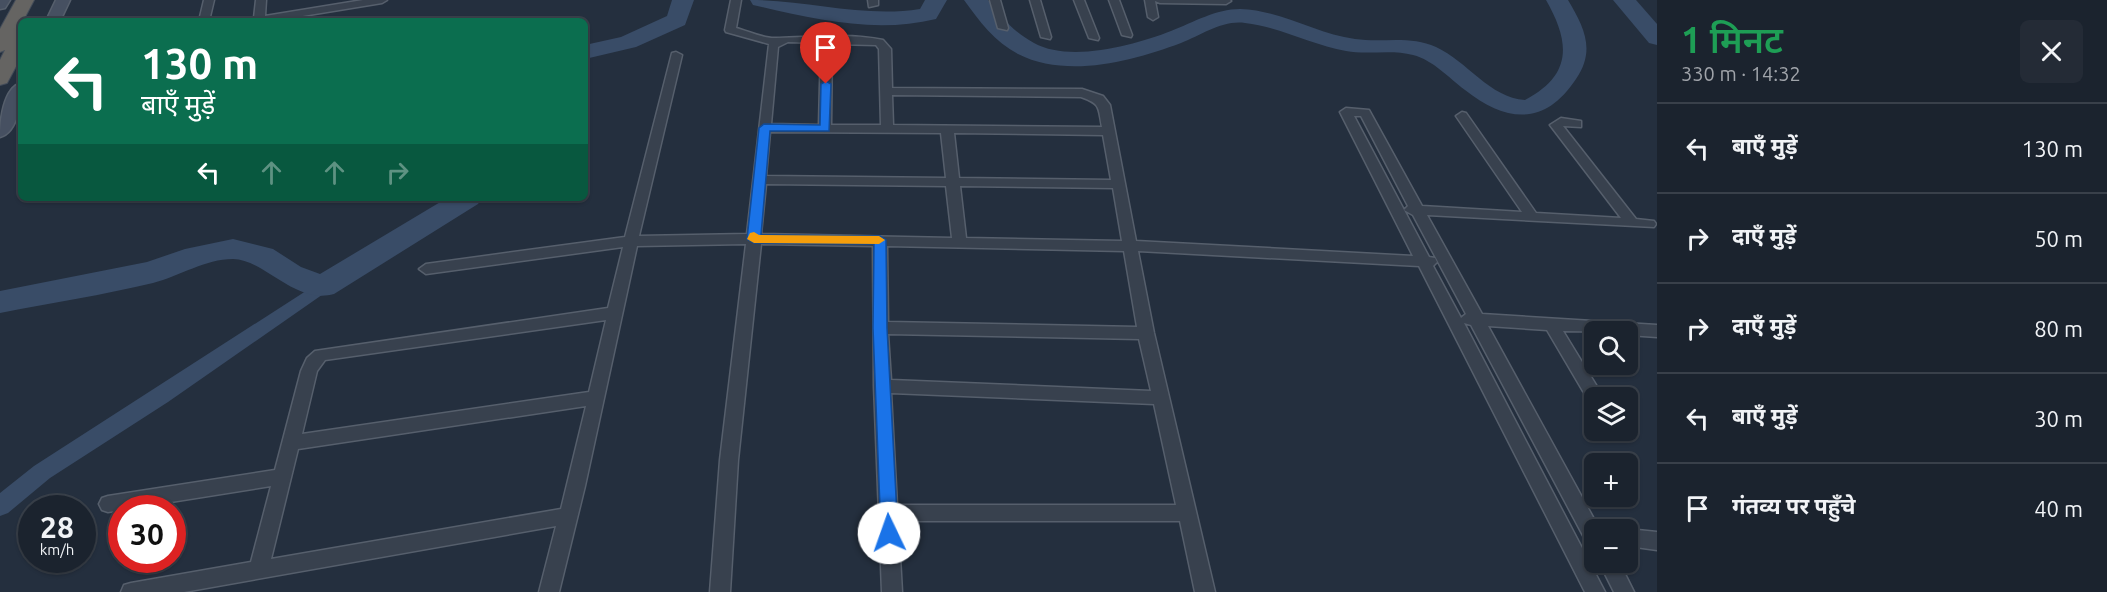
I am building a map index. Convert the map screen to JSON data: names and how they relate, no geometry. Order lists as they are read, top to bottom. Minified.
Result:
{"page":{"heading":["1 मिनट","330 m · 14:32"],"turn":["130 m","बाएँ मुड़ें"],"list":[{"name":"बाएँ मुड़ें","value":"130 m"},{"name":"दाएँ मुड़ें","value":"50 m"},{"name":"दाएँ मुड़ें","value":"80 m"},{"name":"बाएँ मुड़ें","value":"30 m"},{"name":"गंतव्य पर पहुँचे","value":"40 m"}],"map_buttons":["+","−"],"speed":"28 km/h","limit":"30"}}
